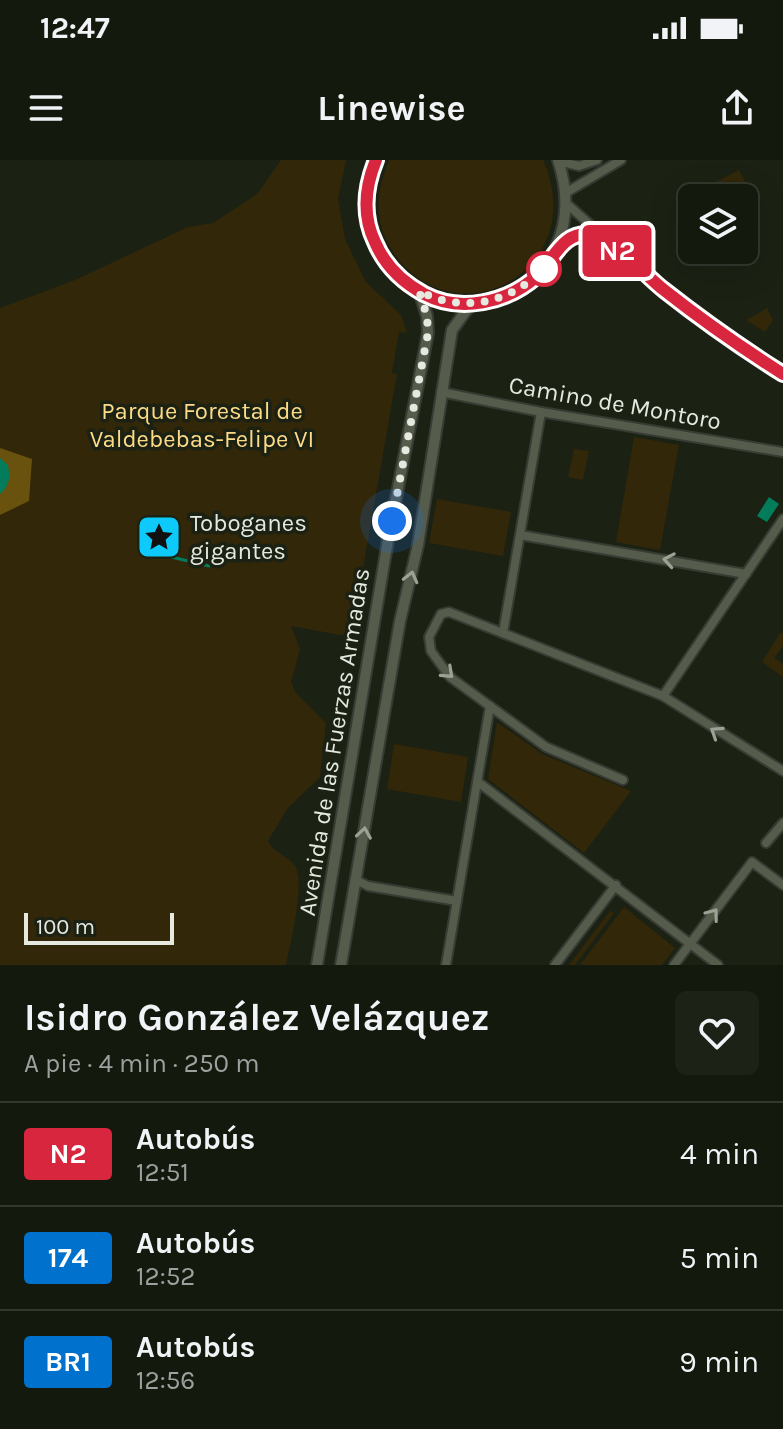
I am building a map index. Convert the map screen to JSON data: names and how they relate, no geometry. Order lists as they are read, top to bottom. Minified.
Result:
{"streets":{"street":["Camino de Montoro","Avenida de las Fuerzas Armadas"]},"crossings":[["Camino de Montoro","Avenida de las Fuerzas Armadas"]],"parks":["Parque Forestal de Valdebebas-Felipe VI"],"places":{"place":["Toboganes gigantes"]},"lines":["bus line N2"],"scale_bar":"100 m","page":{"status":"12:47","header":"Linewise","on_map":"N2","scale":"100 m","heading":["Isidro González Velázquez","A pie · 4 min · 250 m"],"list":[{"mark":"N2","name":"Autobús","note":"12:51","value":"4 min"},{"mark":"174","name":"Autobús","note":"12:52","value":"5 min"},{"mark":"BR1","name":"Autobús","note":"12:56","value":"9 min"}]}}
